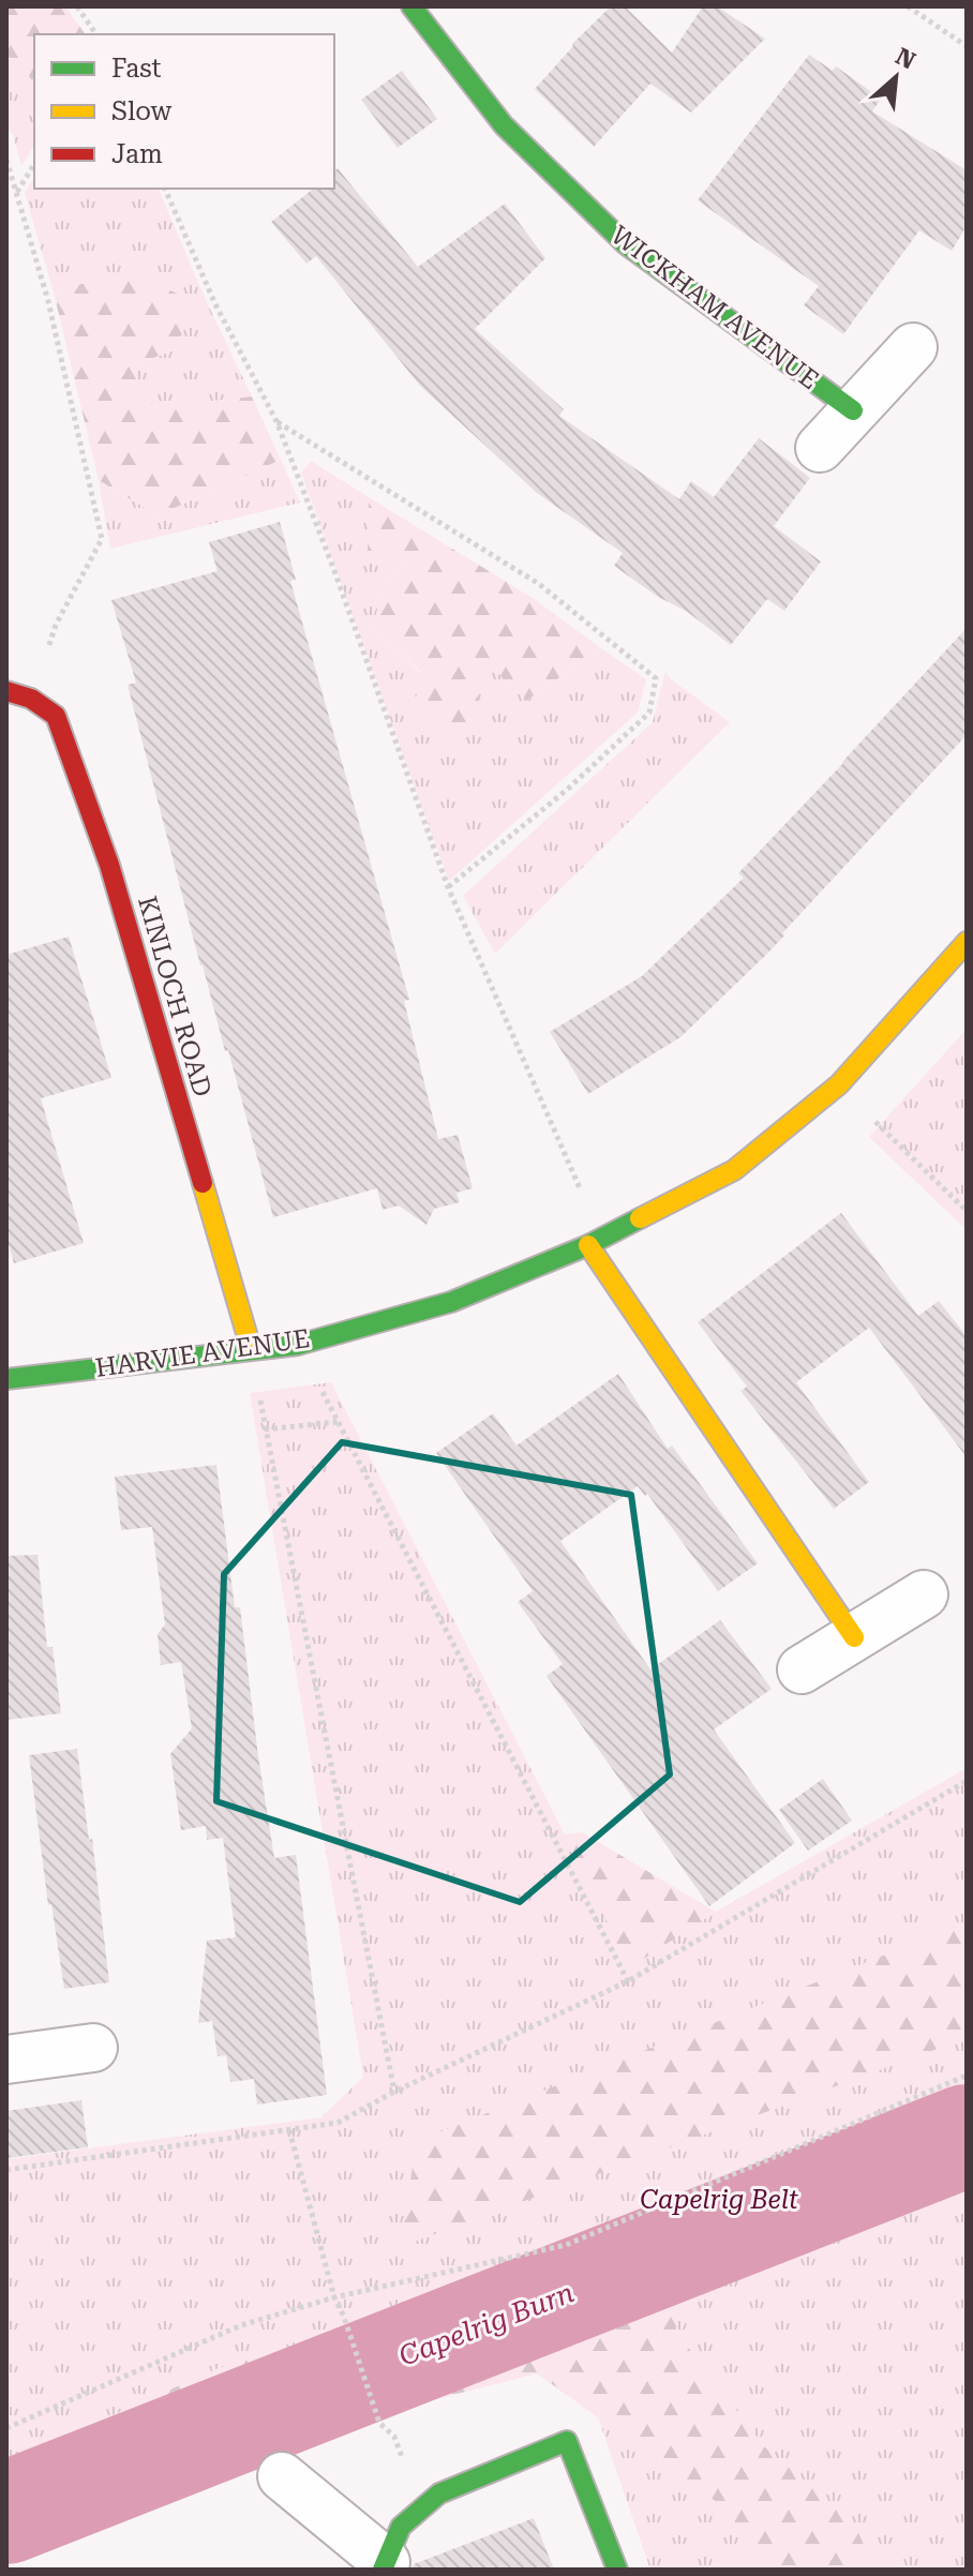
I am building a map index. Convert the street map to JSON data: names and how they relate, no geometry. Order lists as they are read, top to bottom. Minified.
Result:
{"streets":{"street":["WICKHAM AVENUE","KINLOCH ROAD","HARVIE AVENUE"]},"crossings":[["KINLOCH ROAD","HARVIE AVENUE"]],"water":["Capelrig Burn"],"parks":["Capelrig Belt"],"legend":["Fast","Slow","Jam"],"north":"top right"}
